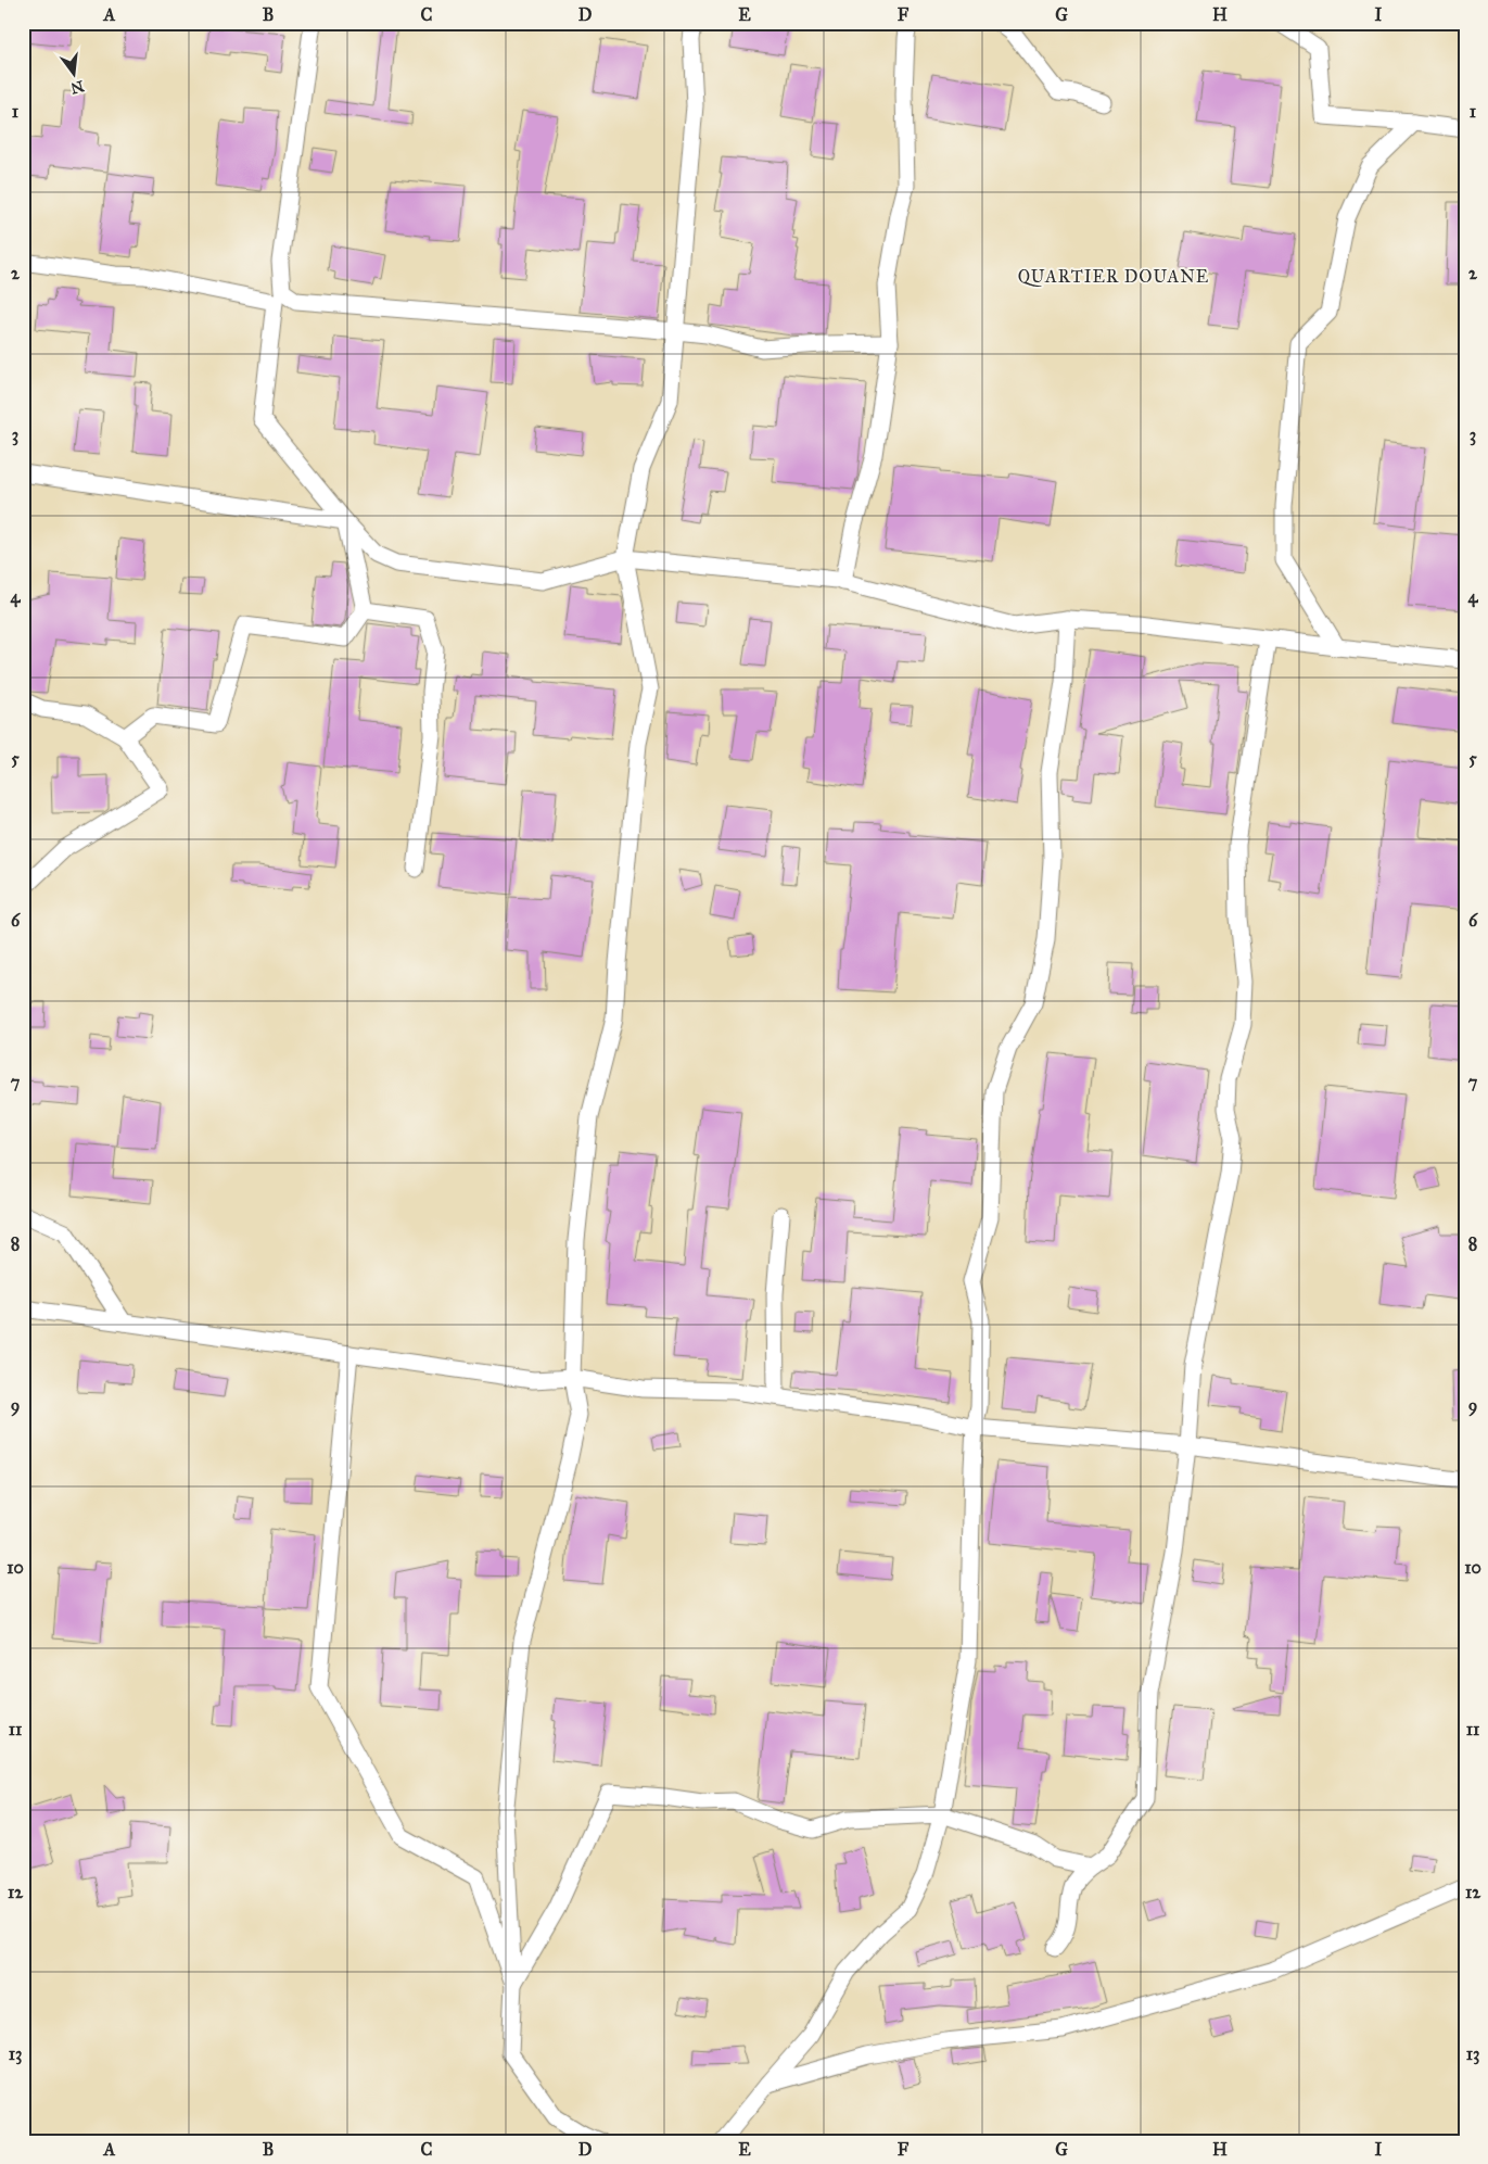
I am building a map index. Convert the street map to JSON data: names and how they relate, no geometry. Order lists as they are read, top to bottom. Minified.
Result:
{"districts":["QUARTIER DOUANE"],"north":"bottom","grid":{"columns":["A","B","C","D","E","F","G","H","I"],"rows":["1","2","3","4","5","6","7","8","9","10","11","12","13"]}}
